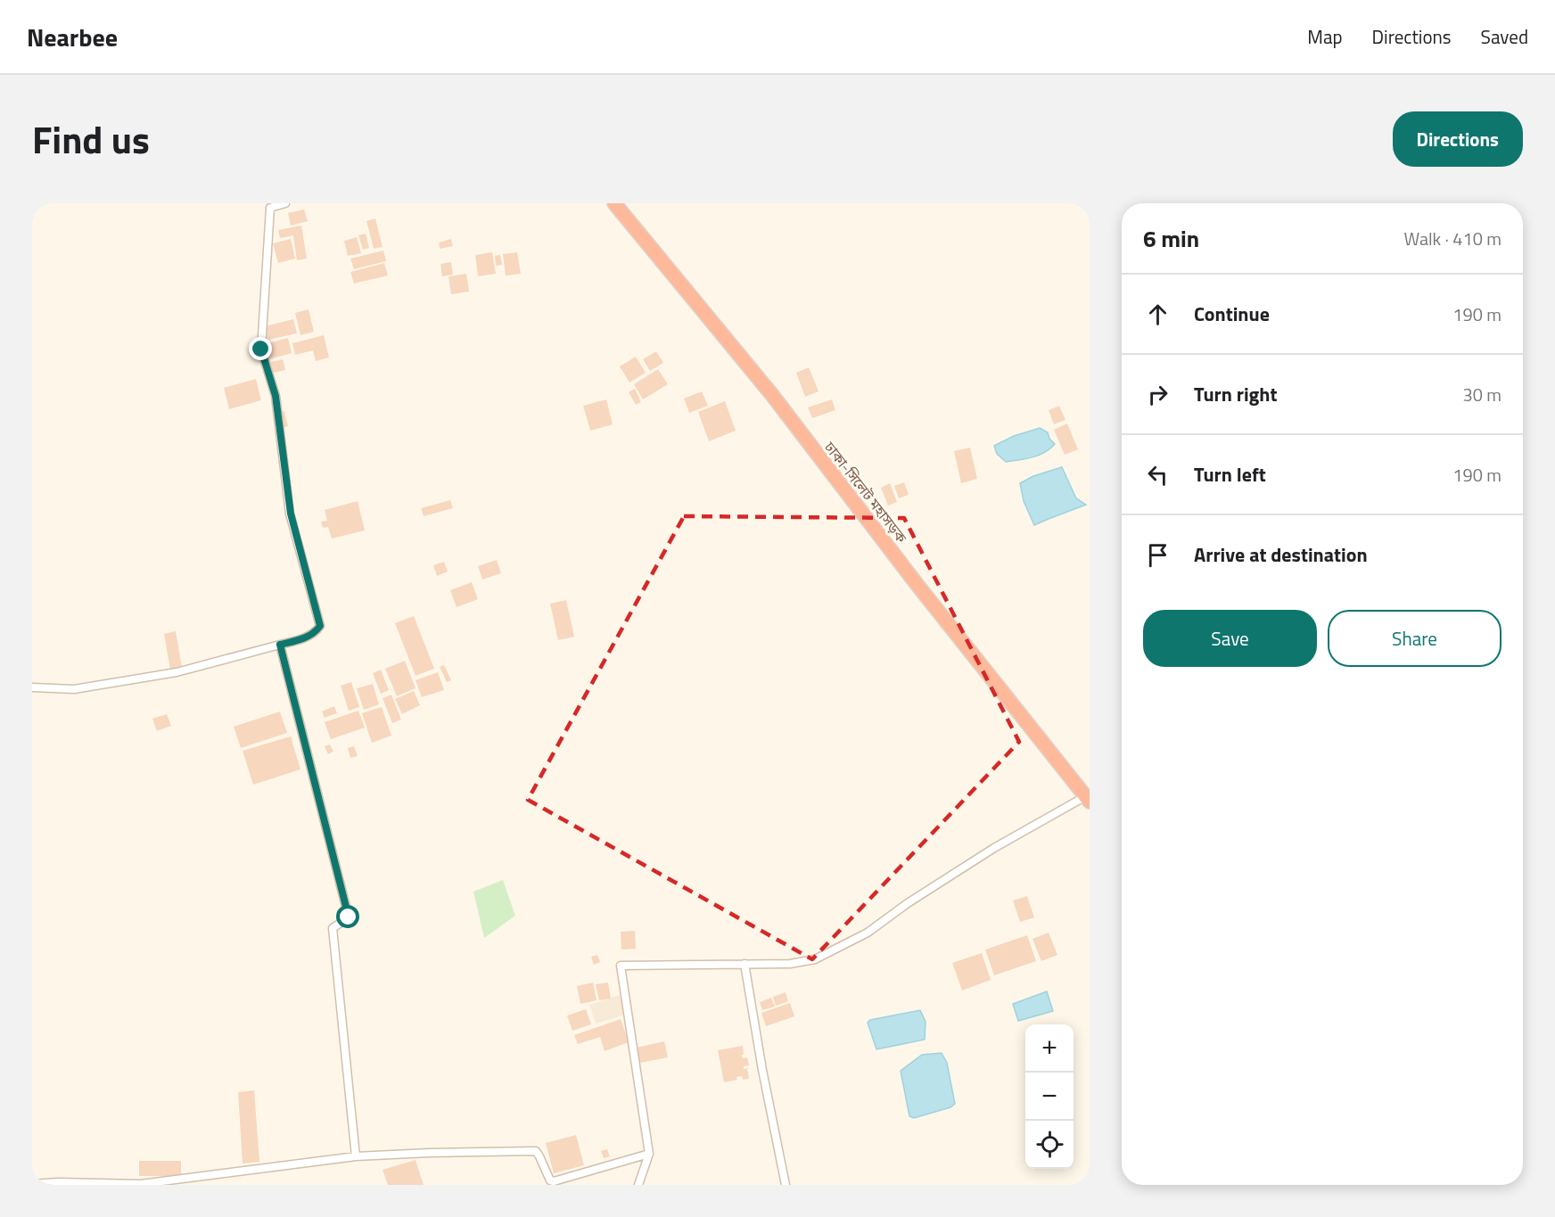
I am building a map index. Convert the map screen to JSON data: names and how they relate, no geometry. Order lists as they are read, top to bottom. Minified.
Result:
{"streets":{"highway":["ঢাকা-সিলেট মহাসড়ক"]},"page":{"header":"Nearbee","nav":["Map","Directions","Saved"],"title":"Find us","buttons":["Directions",["Save","Share"]],"heading":["6 min","Walk · 410 m"],"list":[["Continue","190 m"],["Turn right","30 m"],["Turn left","190 m"],"Arrive at destination"],"map_buttons":["+","−"]}}
